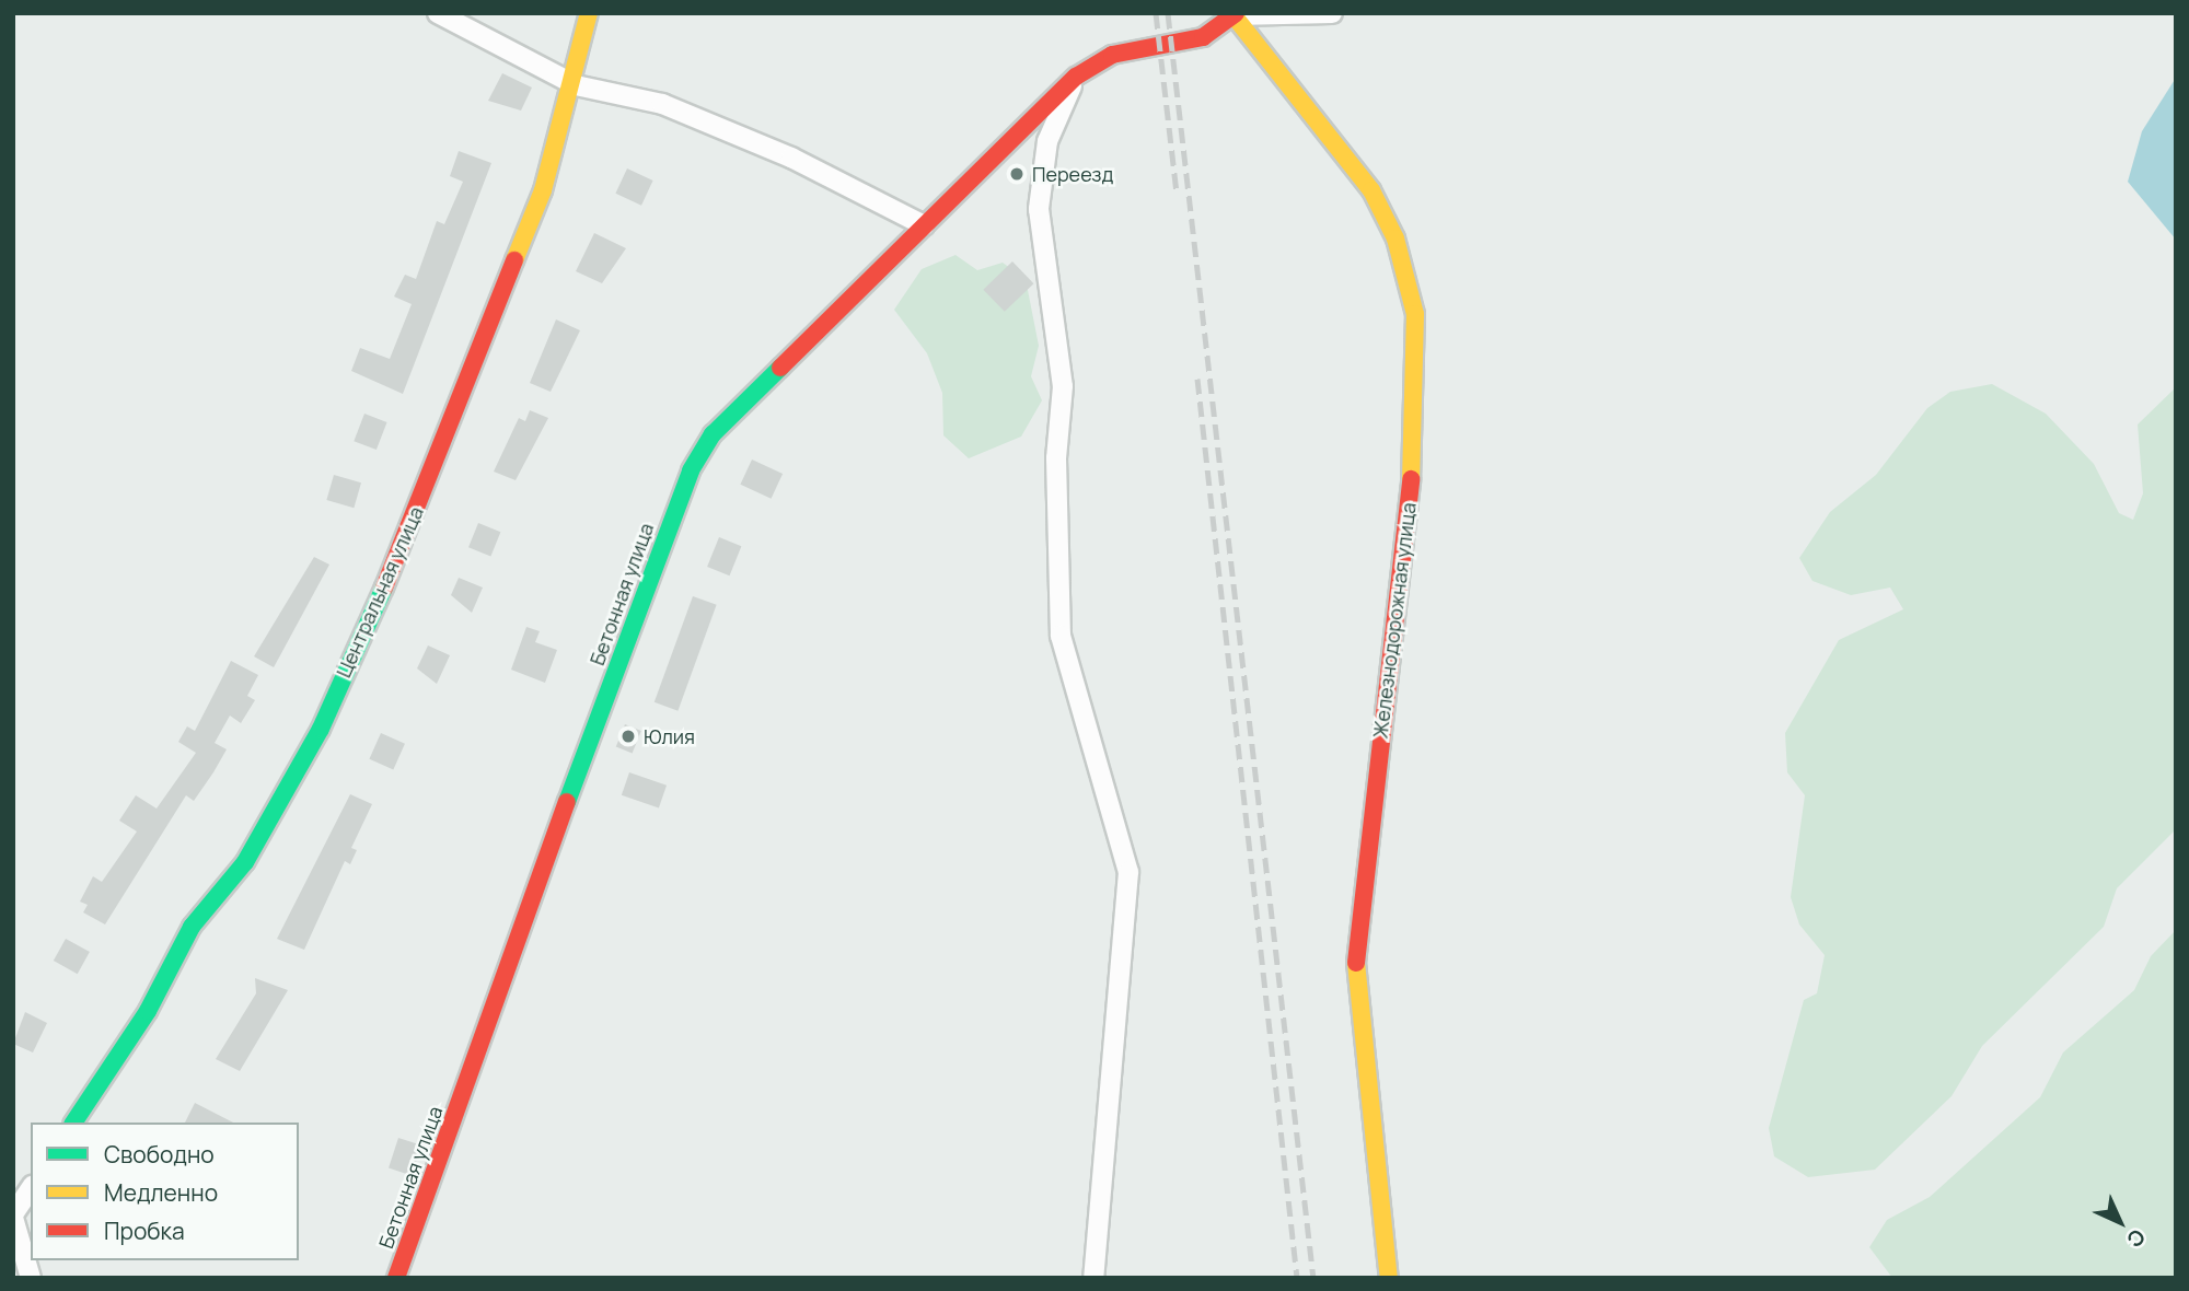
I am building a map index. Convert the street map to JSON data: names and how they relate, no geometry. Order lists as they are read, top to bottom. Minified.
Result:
{"streets":{"street":["Центральная улица","Бетонная улица","Железнодорожная улица"]},"crossings":[["Бетонная улица","Железнодорожная улица"]],"places":["Переезд","Юлия"],"legend":["Свободно","Медленно","Пробка"],"north":"bottom right"}
